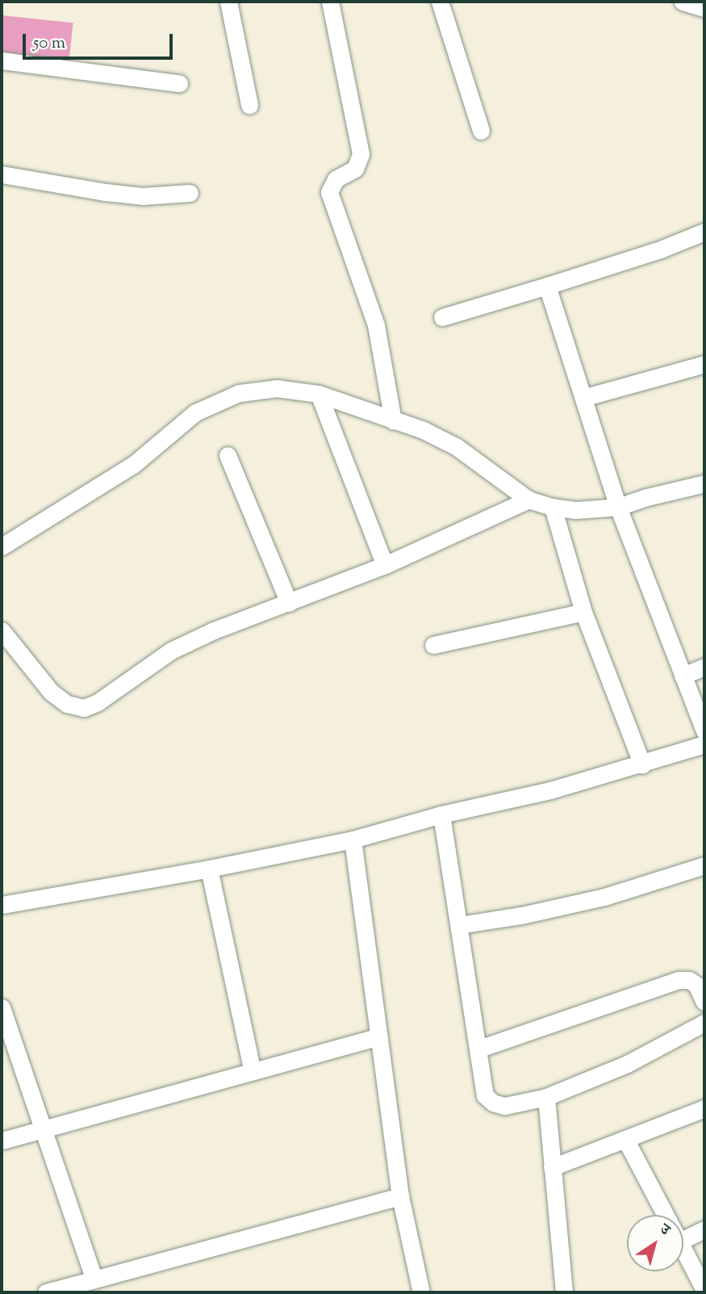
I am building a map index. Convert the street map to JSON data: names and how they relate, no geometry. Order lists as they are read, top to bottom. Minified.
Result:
{"scale_bar":"50 m","north":"top right"}
